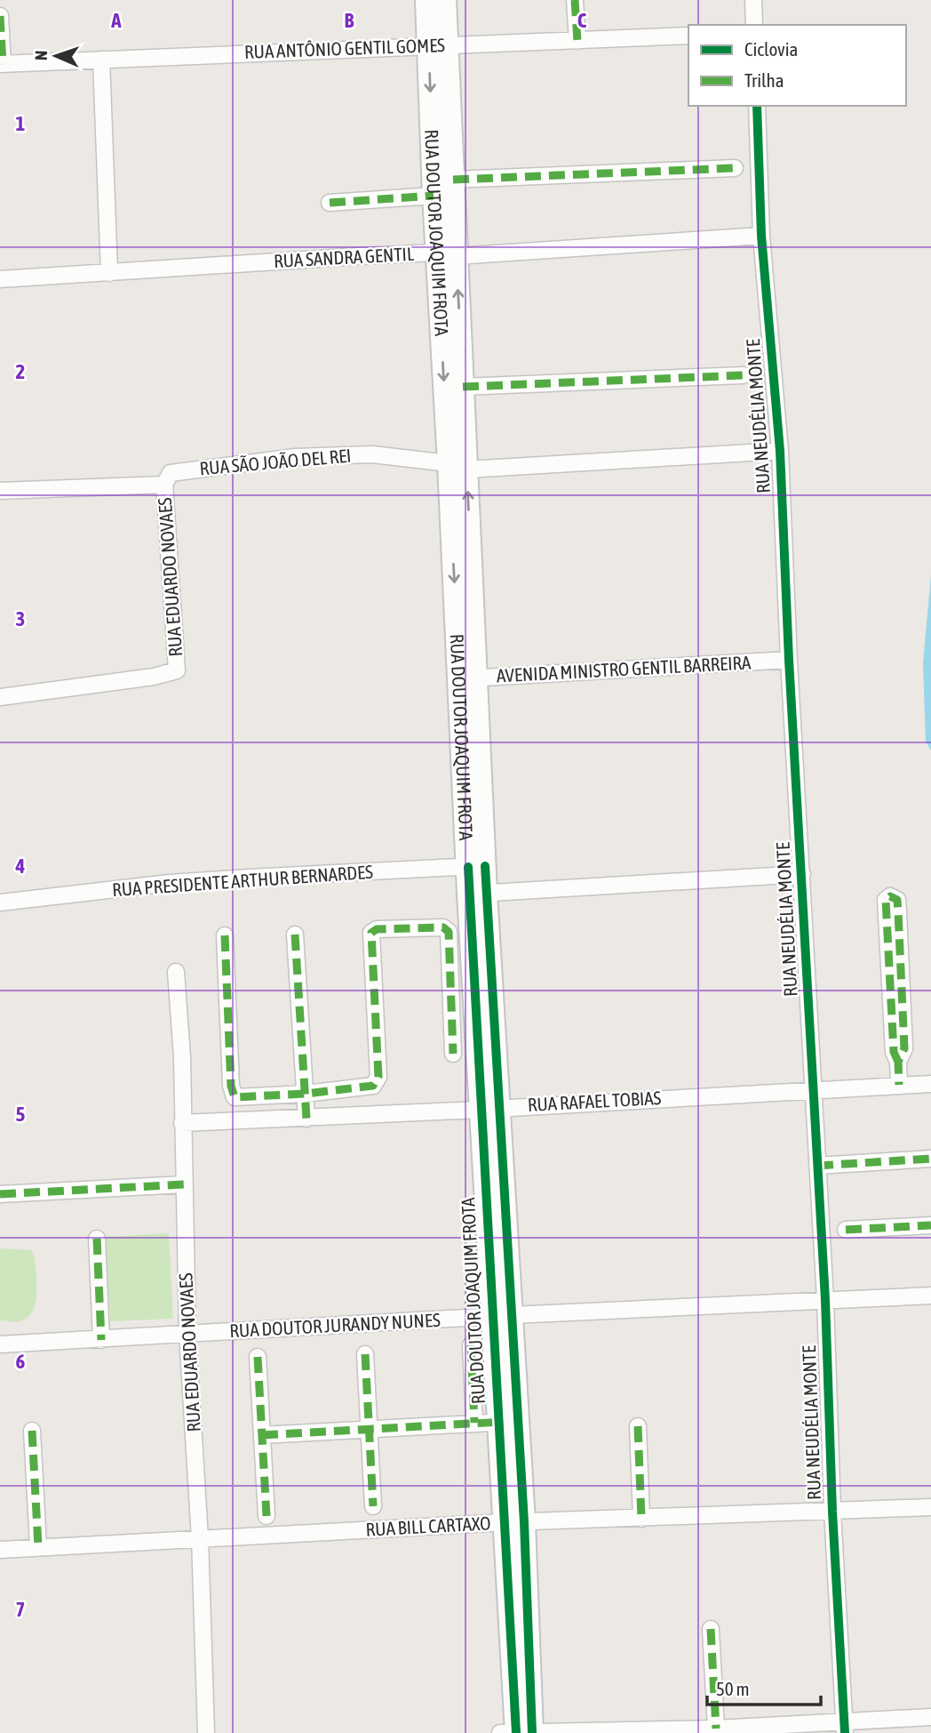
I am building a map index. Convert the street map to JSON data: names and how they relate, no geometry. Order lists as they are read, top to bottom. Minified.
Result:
{"streets":{"street":["RUA ANTÔNIO GENTIL GOMES","RUA DOUTOR JOAQUIM FROTA","RUA SANDRA GENTIL","RUA NEUDÉLIA MONTE","RUA SÃO JOÃO DEL REI","RUA EDUARDO NOVAES","AVENIDA MINISTRO GENTIL BARREIRA","RUA PRESIDENTE ARTHUR BERNARDES","RUA RAFAEL TOBIAS","RUA DOUTOR JURANDY NUNES","RUA BILL CARTAXO"]},"crossings":[["RUA ANTÔNIO GENTIL GOMES","RUA DOUTOR JOAQUIM FROTA"],["RUA DOUTOR JOAQUIM FROTA","RUA SANDRA GENTIL"],["RUA DOUTOR JOAQUIM FROTA","RUA SÃO JOÃO DEL REI"],["RUA DOUTOR JOAQUIM FROTA","AVENIDA MINISTRO GENTIL BARREIRA"],["RUA DOUTOR JOAQUIM FROTA","RUA PRESIDENTE ARTHUR BERNARDES"],["RUA DOUTOR JOAQUIM FROTA","RUA RAFAEL TOBIAS"],["RUA DOUTOR JOAQUIM FROTA","RUA DOUTOR JURANDY NUNES"],["RUA DOUTOR JOAQUIM FROTA","RUA BILL CARTAXO"],["RUA SANDRA GENTIL","RUA NEUDÉLIA MONTE"],["RUA NEUDÉLIA MONTE","RUA SÃO JOÃO DEL REI"],["RUA NEUDÉLIA MONTE","AVENIDA MINISTRO GENTIL BARREIRA"],["RUA NEUDÉLIA MONTE","RUA RAFAEL TOBIAS"],["RUA NEUDÉLIA MONTE","RUA DOUTOR JURANDY NUNES"],["RUA NEUDÉLIA MONTE","RUA BILL CARTAXO"],["RUA SÃO JOÃO DEL REI","RUA EDUARDO NOVAES"],["RUA EDUARDO NOVAES","RUA RAFAEL TOBIAS"],["RUA EDUARDO NOVAES","RUA DOUTOR JURANDY NUNES"],["RUA EDUARDO NOVAES","RUA BILL CARTAXO"]],"legend":["Ciclovia","Trilha"],"scale_bar":"50 m","north":"left","grid":{"columns":["A","B","C"],"rows":["1","2","3","4","5","6","7"]}}
